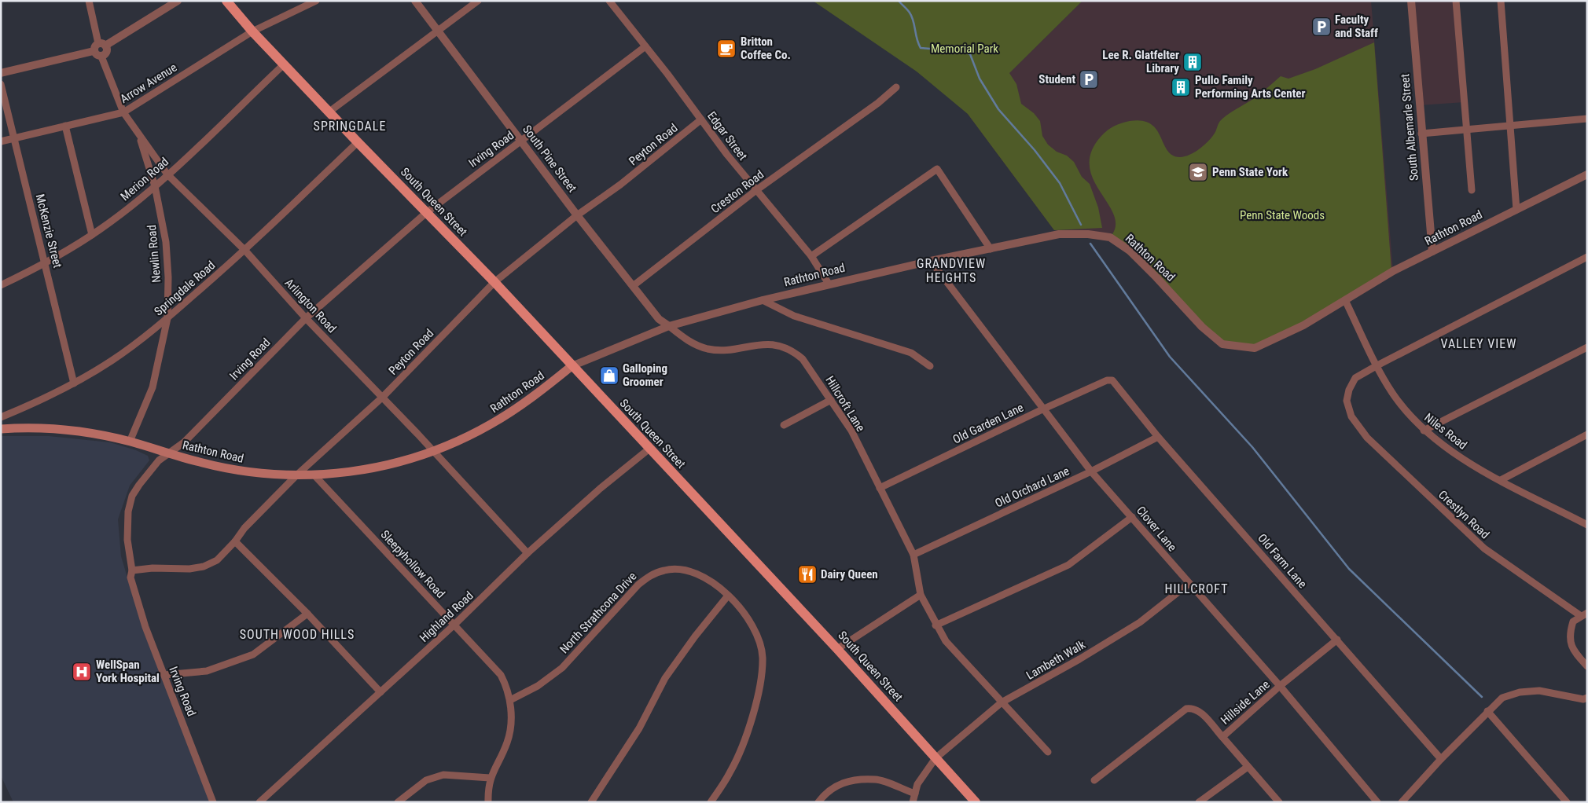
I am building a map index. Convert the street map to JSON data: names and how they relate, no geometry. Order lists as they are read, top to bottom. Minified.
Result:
{"streets":{"main road":["South Queen Street","Rathton Road"],"street":["Arrow Avenue","South Albemarle Street","Edgar Street","Peyton Road","Irving Road","South Pine Street","Merion Road","Creston Road","McKenzie Street","Newlin Road","Springdale Road","Arlington Road","Hillcroft Lane","Old Garden Lane","Niles Road","Old Orchard Lane","Crestlyn Road","Clover Lane","Old Farm Lane","Sleepyhollow Road","North Strathcona Drive","Highland Road","Lambeth Walk","Hillside Lane"]},"crossings":[["Arrow Avenue","South Queen Street"],["Arrow Avenue","McKenzie Street"],["Arrow Avenue","Arlington Road"],["South Albemarle Street","Rathton Road"],["Edgar Street","Peyton Road"],["Edgar Street","Irving Road"],["Edgar Street","Creston Road"],["Edgar Street","Rathton Road"],["Peyton Road","Irving Road"],["Peyton Road","South Pine Street"],["Peyton Road","South Queen Street"],["Peyton Road","Rathton Road"],["Peyton Road","Arlington Road"],["Irving Road","South Pine Street"],["Irving Road","South Queen Street"],["Irving Road","Rathton Road"],["Irving Road","Arlington Road"],["South Pine Street","Creston Road"],["South Pine Street","Rathton Road"],["South Pine Street","Hillcroft Lane"],["Merion Road","South Queen Street"],["Merion Road","McKenzie Street"],["Merion Road","Newlin Road"],["Merion Road","Arlington Road"],["South Queen Street","Rathton Road"],["South Queen Street","Springdale Road"],["South Queen Street","Highland Road"],["South Queen Street","Lambeth Walk"],["Rathton Road","Newlin Road"],["Rathton Road","Arlington Road"],["Rathton Road","Hillcroft Lane"],["Rathton Road","Niles Road"],["Rathton Road","Clover Lane"],["Rathton Road","Sleepyhollow Road"],["McKenzie Street","Springdale Road"],["Newlin Road","Springdale Road"],["Newlin Road","Arlington Road"],["Springdale Road","Arlington Road"],["Arlington Road","Highland Road"],["Hillcroft Lane","Old Garden Lane"],["Hillcroft Lane","Old Orchard Lane"],["Hillcroft Lane","Lambeth Walk"],["Old Garden Lane","Clover Lane"],["Old Garden Lane","Old Farm Lane"],["Niles Road","Crestlyn Road"],["Old Orchard Lane","Clover Lane"],["Old Orchard Lane","Old Farm Lane"],["Clover Lane","Lambeth Walk"],["Clover Lane","Hillside Lane"],["Old Farm Lane","Hillside Lane"],["Sleepyhollow Road","North Strathcona Drive"],["Sleepyhollow Road","Highland Road"]],"districts":["SPRINGDALE","GRANDVIEW HEIGHTS","VALLEY VIEW","HILLCROFT","SOUTH WOOD HILLS"],"parks":["Memorial Park","Penn State Woods"],"places":{"parking":["Faculty and Staff","Student"],"cafe":["Britton Coffee Co."],"building":["Lee R. Glatfelter Library","Pullo Family Performing Arts Center"],"school or university":["Penn State York"],"shop":["Galloping Groomer"],"restaurant":["Dairy Queen"],"hospital":["WellSpan York Hospital"]}}
